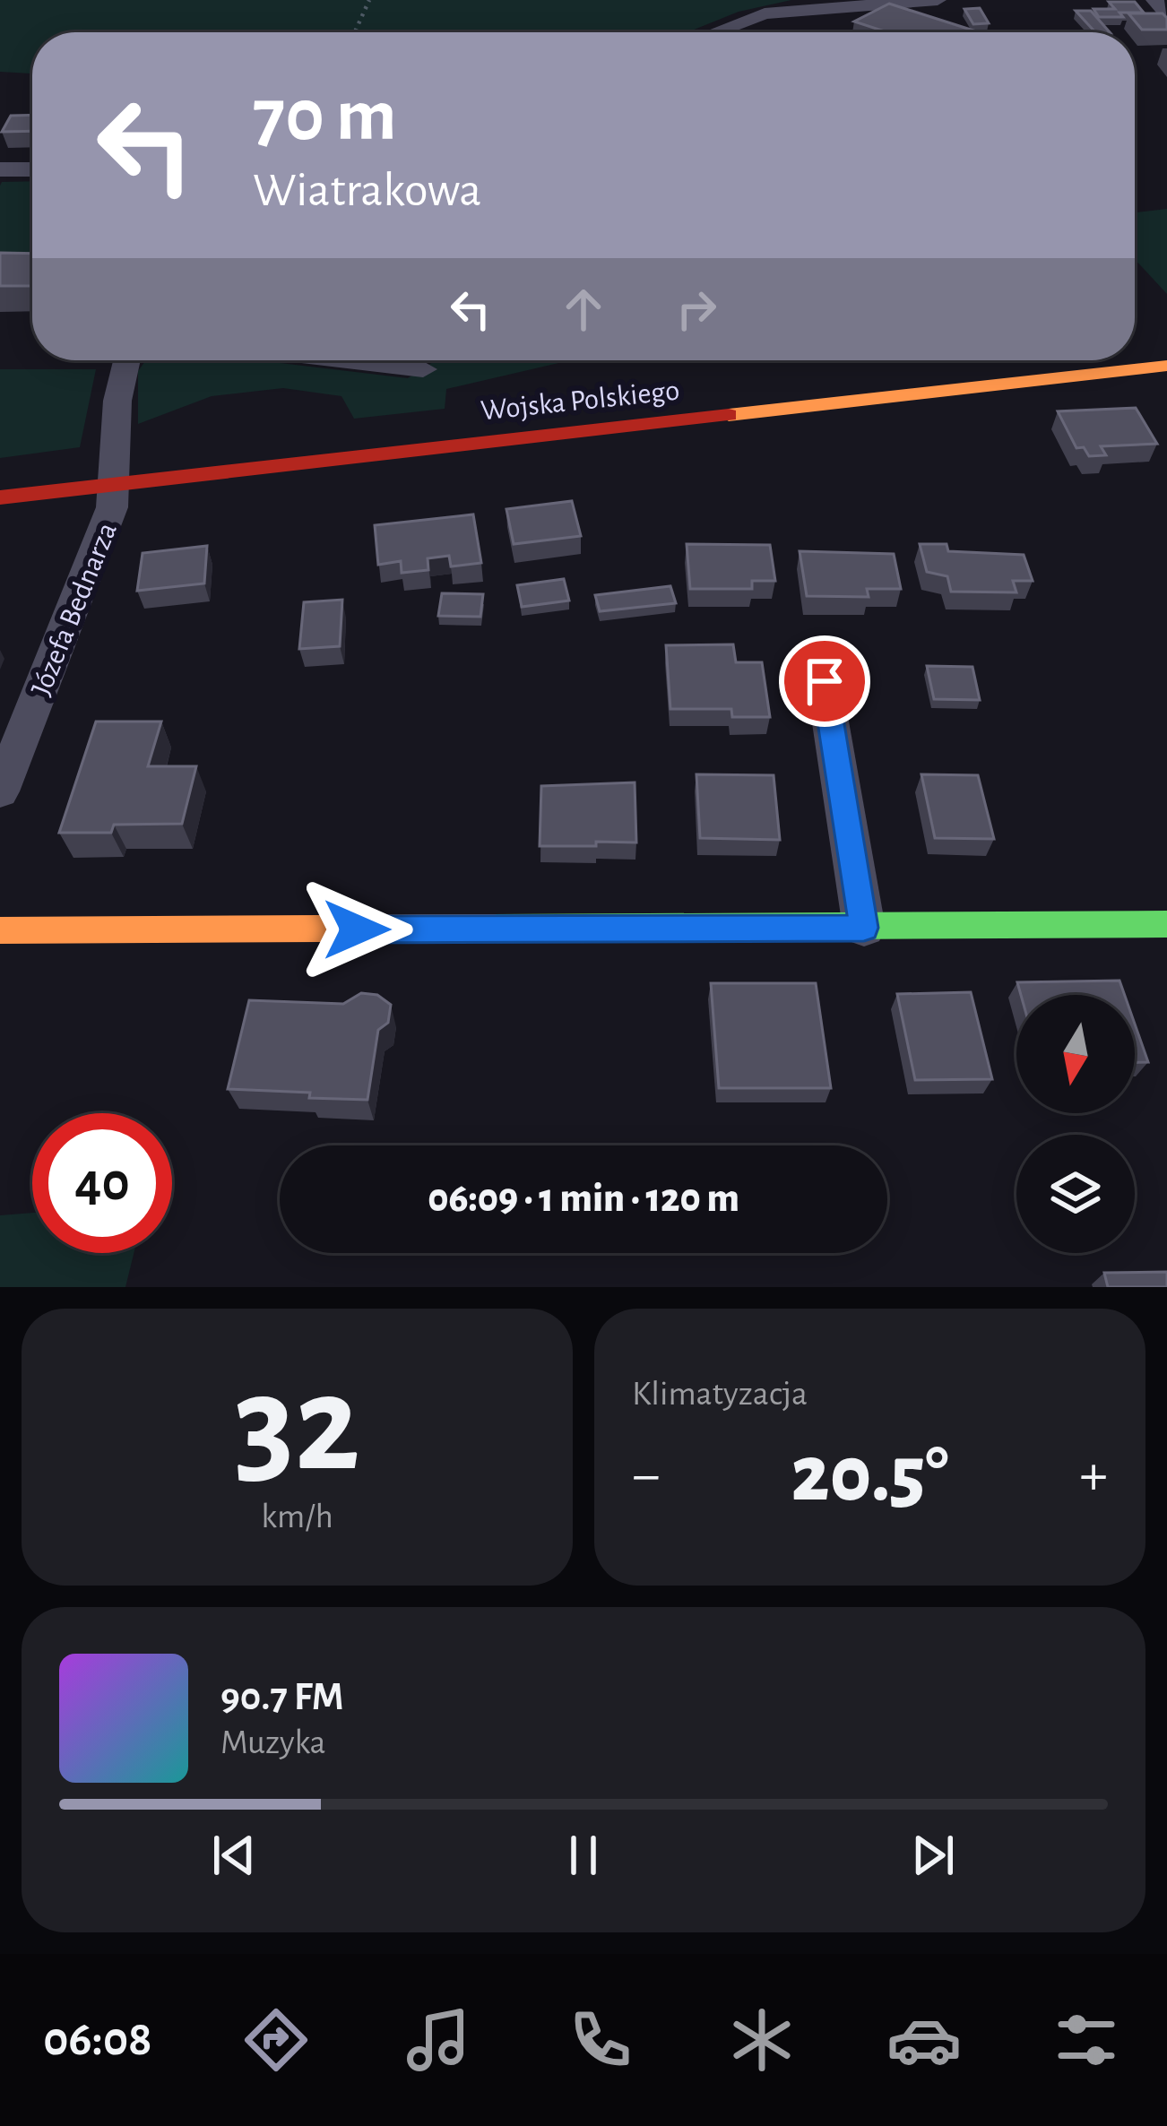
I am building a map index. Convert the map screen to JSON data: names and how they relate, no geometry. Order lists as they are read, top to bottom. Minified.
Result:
{"streets":{"street":["Wojska Polskiego","Józefa Bednarza"]},"crossings":[["Wojska Polskiego","Józefa Bednarza"]],"north":"bottom","page":{"turn":["70 m","Wiatrakowa"],"limit":"40","trip":"06:09 · 1 min · 120 m","tile":[["32","km/h"],"Klimatyzacja"],"heat":["−","20.5°","+"],"song":["90.7 FM","Muzyka"],"tabs":"06:08"}}
